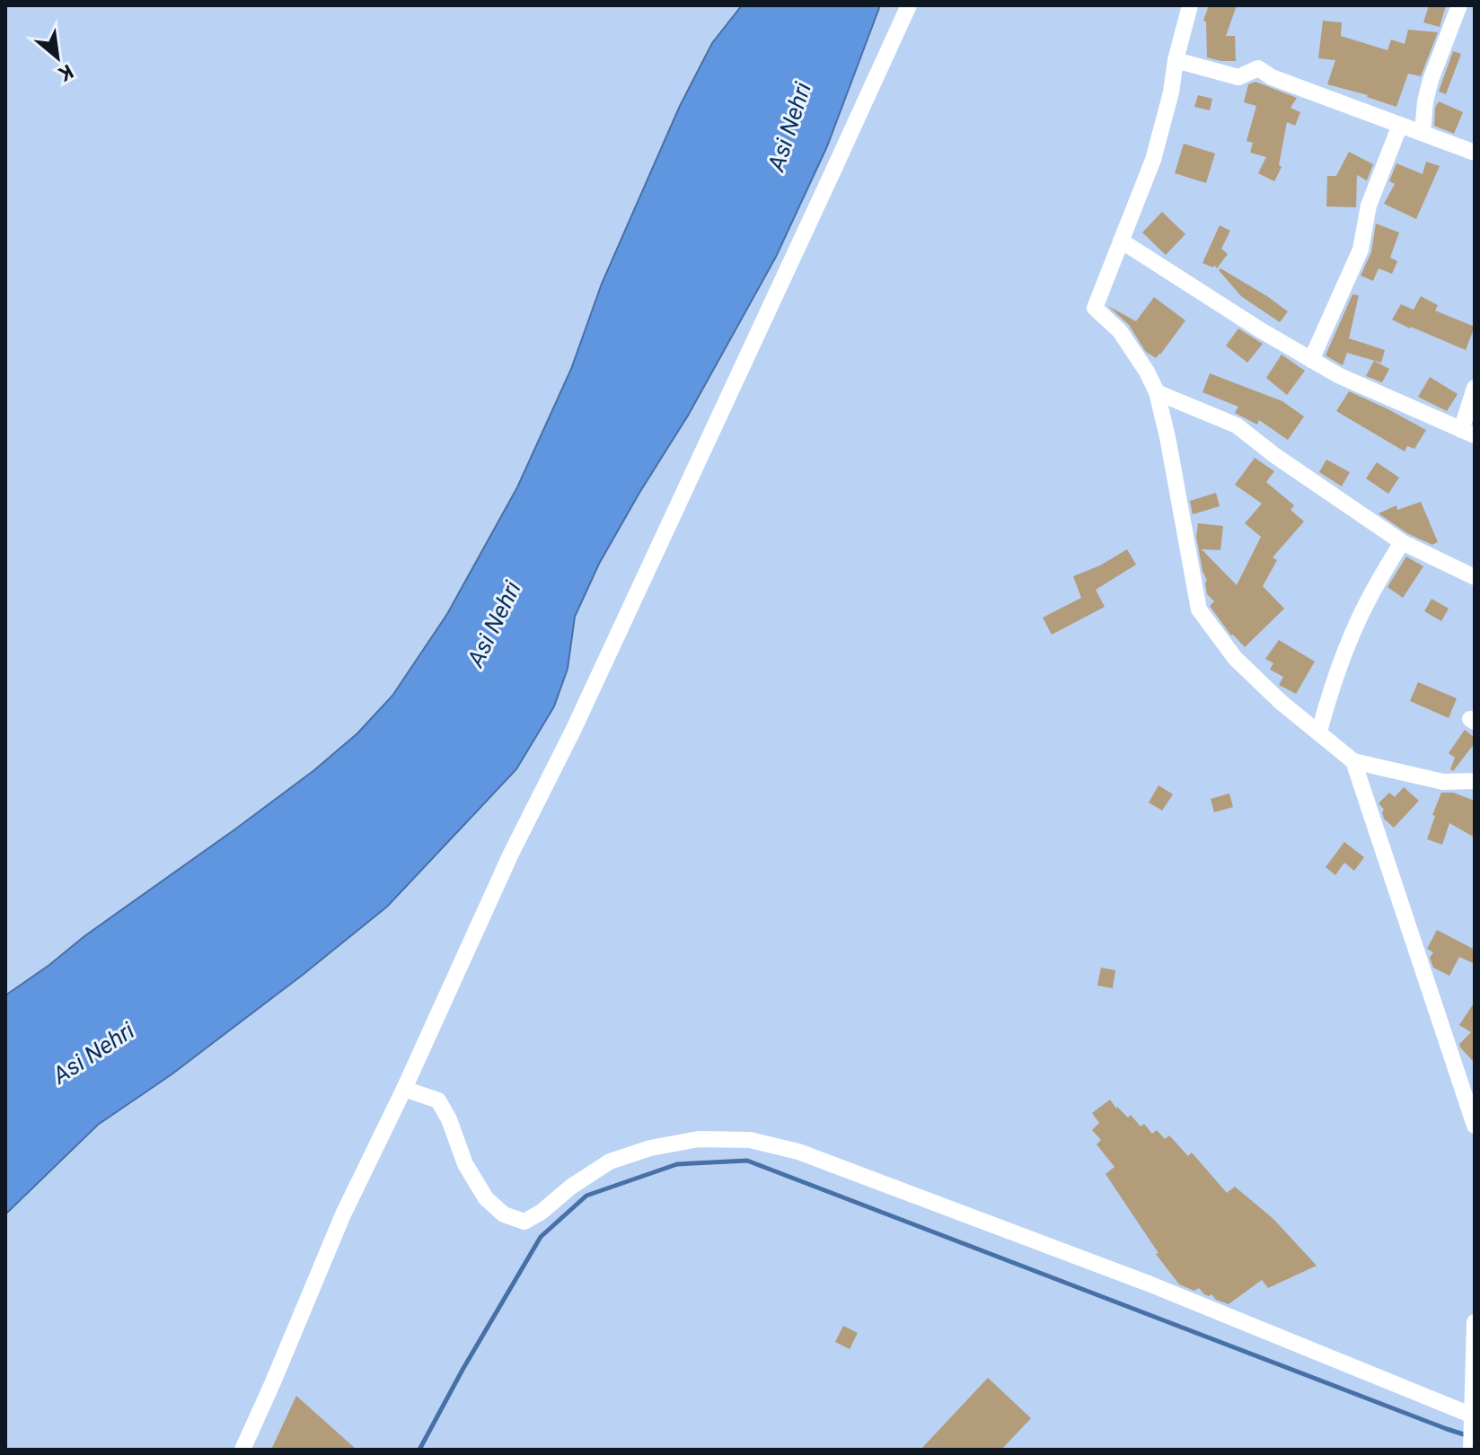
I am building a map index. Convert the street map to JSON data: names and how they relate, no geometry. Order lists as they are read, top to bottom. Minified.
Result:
{"water":["Asi Nehri"],"north":"bottom right"}
